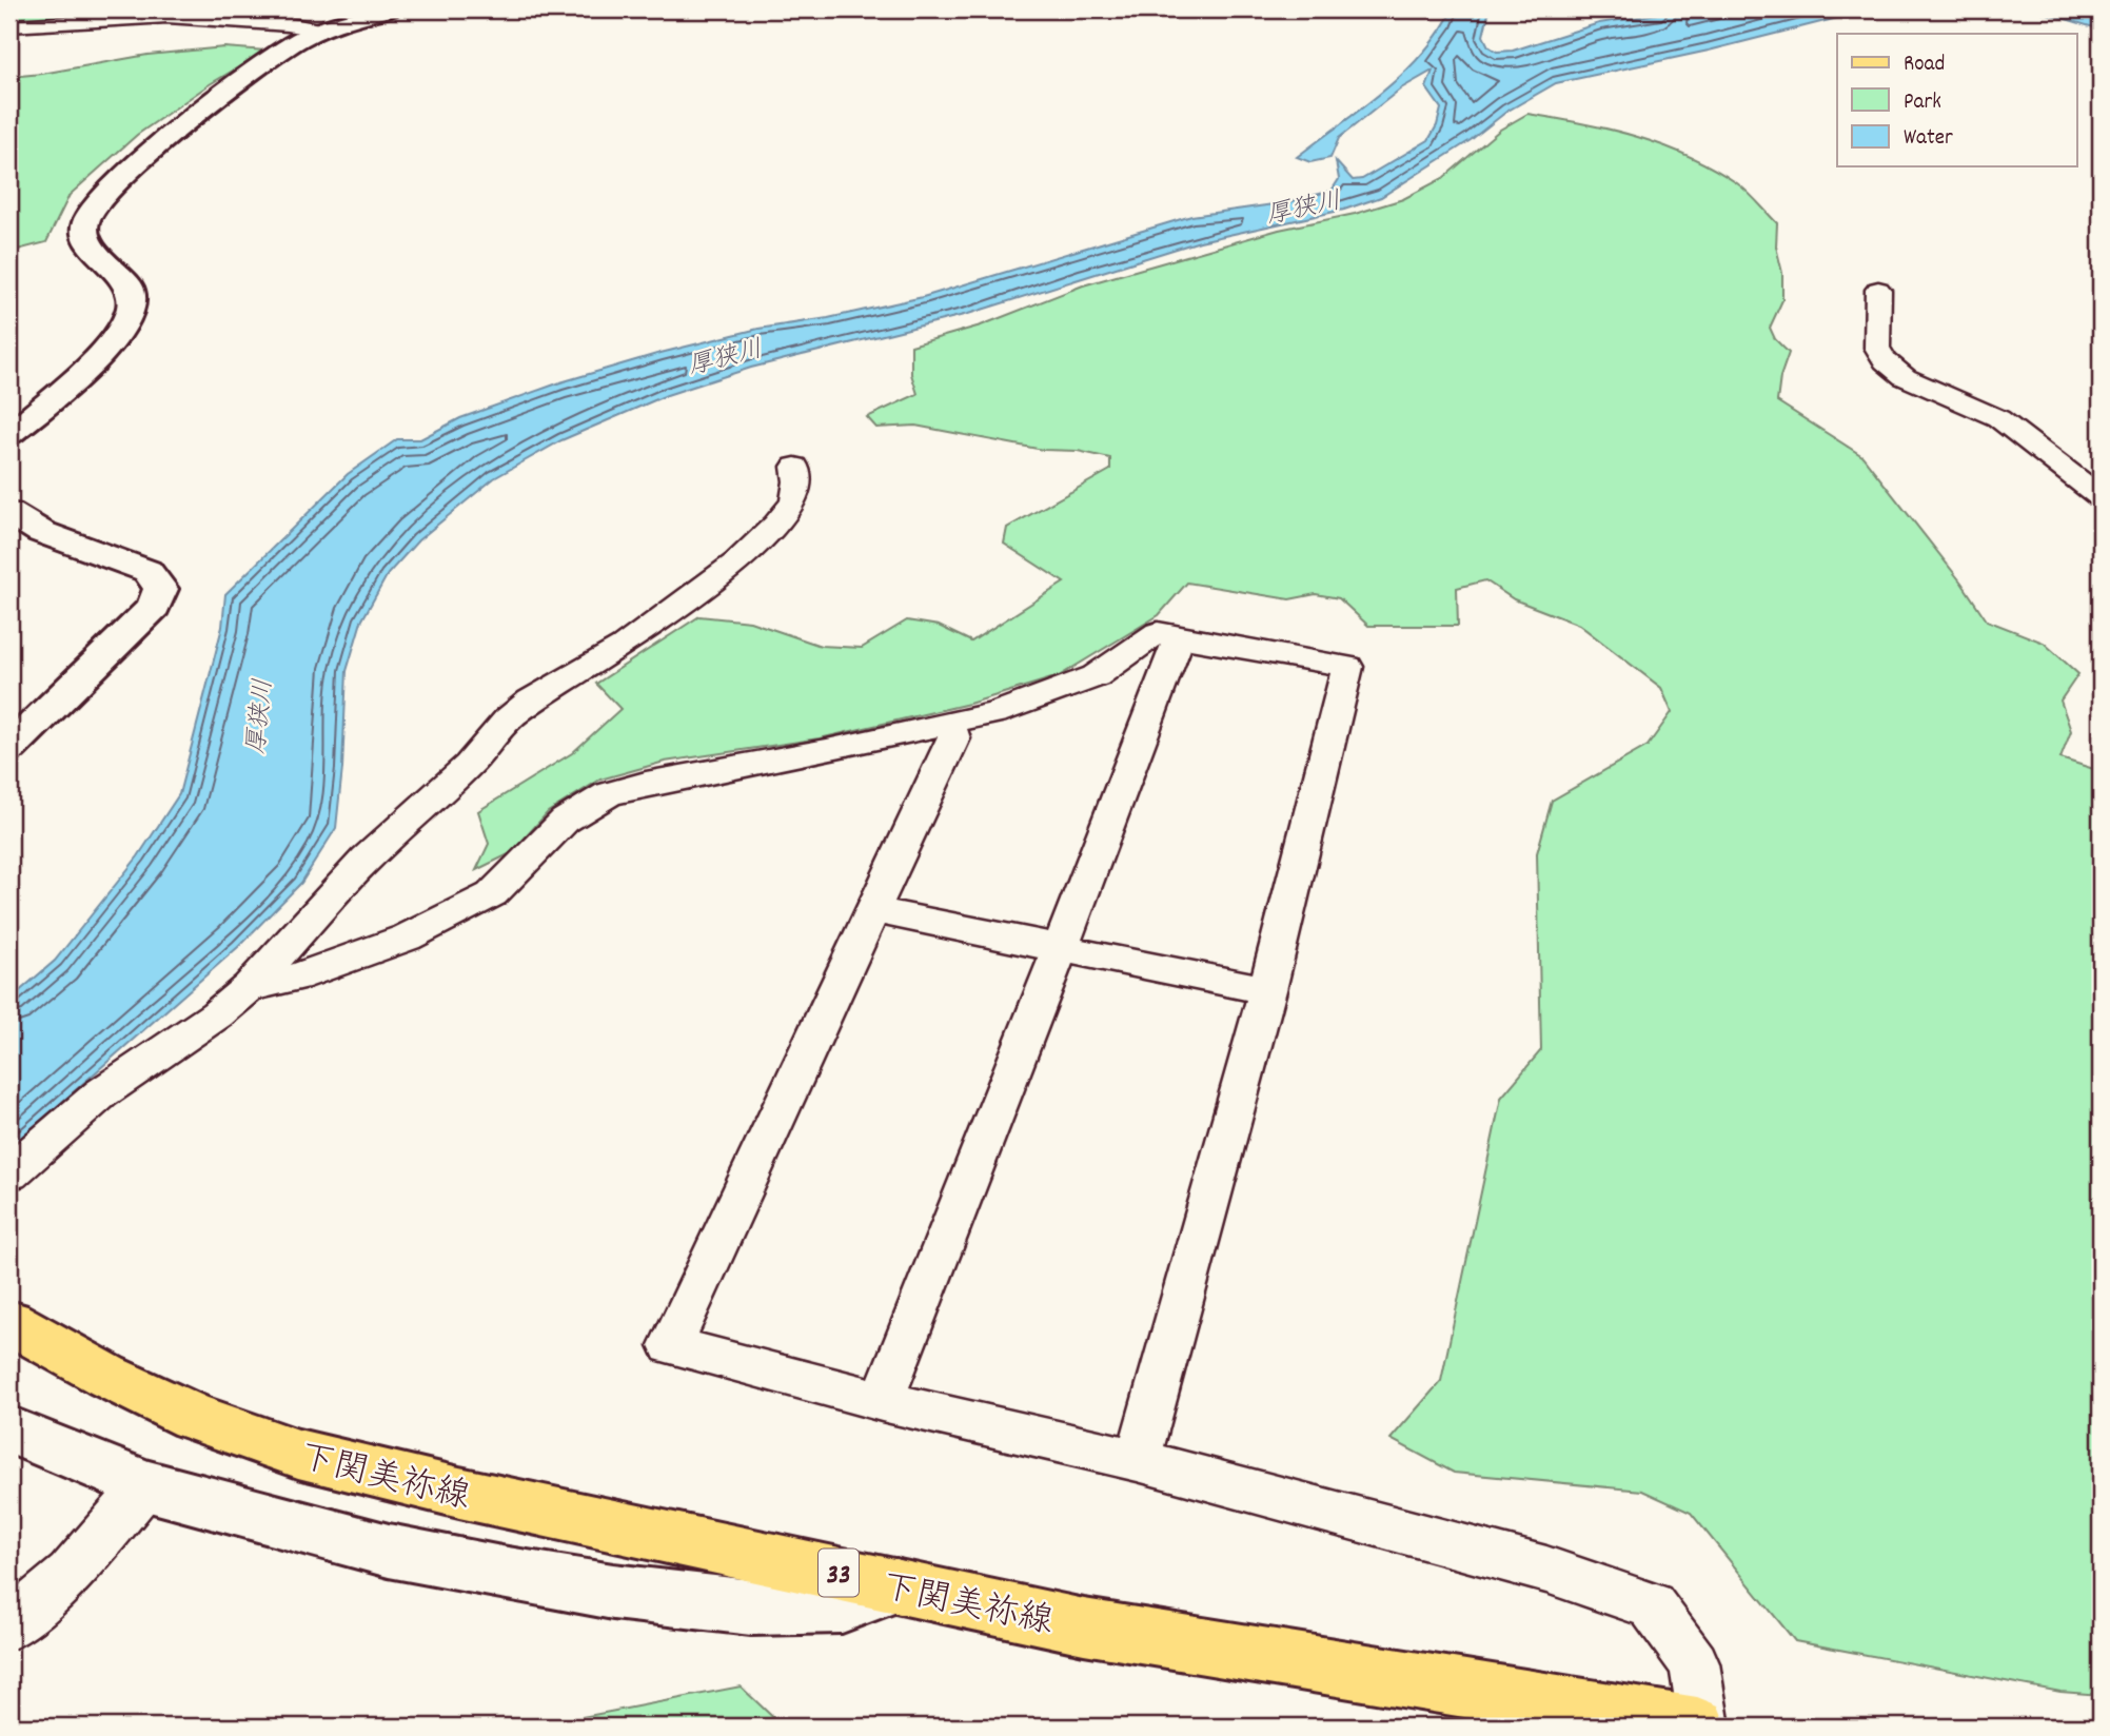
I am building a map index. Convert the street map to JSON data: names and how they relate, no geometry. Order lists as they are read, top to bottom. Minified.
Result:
{"streets":{"main road":["下関美祢線","33"]},"water":["厚狭川"],"legend":["Road","Park","Water"]}
